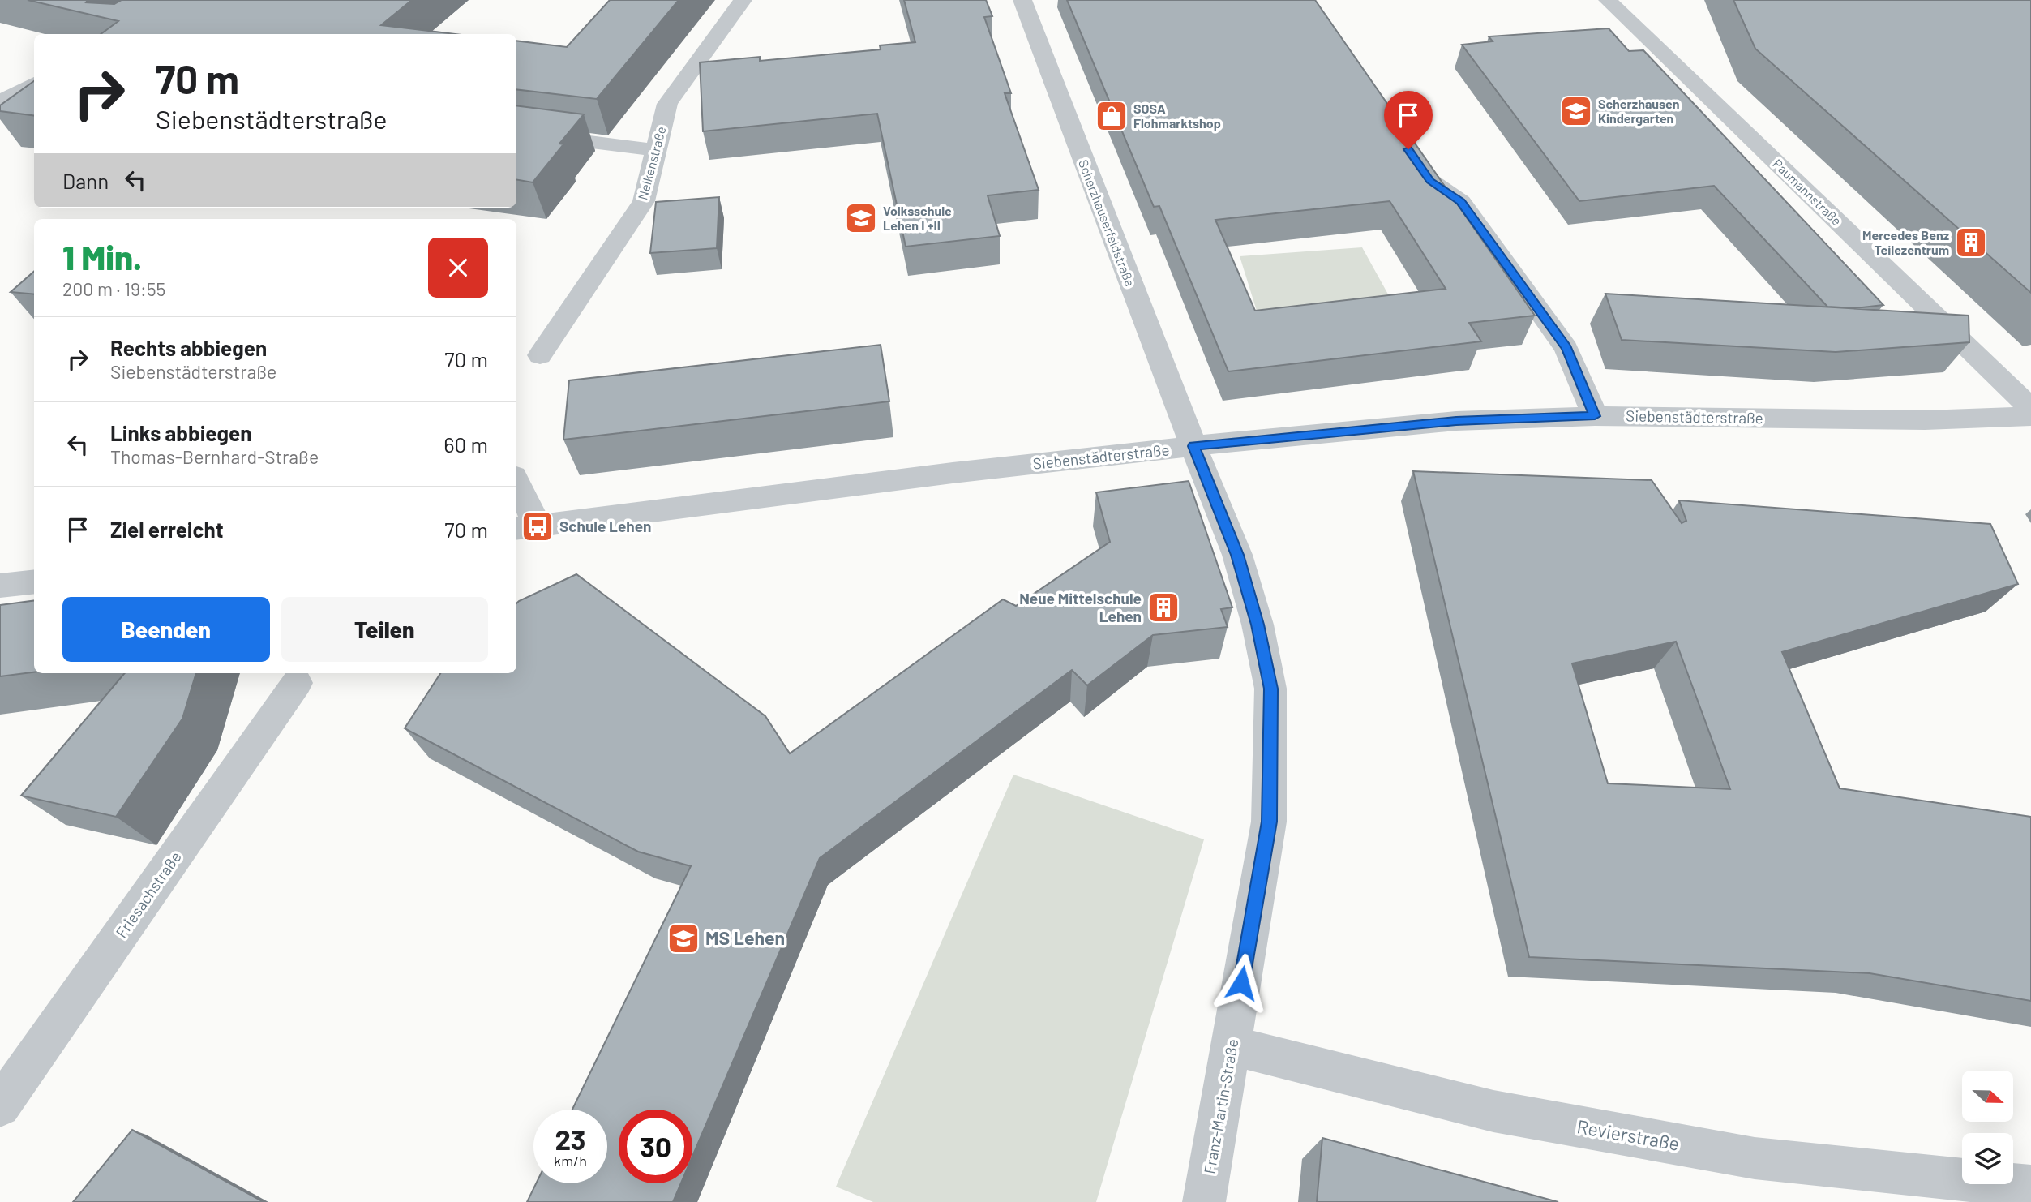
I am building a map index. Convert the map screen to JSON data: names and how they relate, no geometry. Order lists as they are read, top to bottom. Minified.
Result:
{"streets":{"street":["Nelkenstraße","Paumannstraße","Scherzhauserfeldstraße","Siebenstädterstraße","Friesachstraße","Franz-Martin-Straße","Revierstraße"]},"crossings":[["Scherzhauserfeldstraße","Siebenstädterstraße"],["Scherzhauserfeldstraße","Franz-Martin-Straße"],["Siebenstädterstraße","Franz-Martin-Straße"],["Franz-Martin-Straße","Revierstraße"]],"places":{"school or university":["Scherzhausen Kindergarten","Volksschule Lehen I +II","MS Lehen"],"shop":["SOSA Flohmarktshop"],"building":["Mercedes Benz Teilezentrum","Neue Mittelschule Lehen"],"bus stop":["Schule Lehen"]},"north":"right","page":{"turn":["70 m","Siebenstädterstraße"],"then":"Dann","heading":["1 Min.","200 m · 19:55"],"list":[{"name":"Rechts abbiegen","note":"Siebenstädterstraße","value":"70 m"},{"name":"Links abbiegen","note":"Thomas-Bernhard-Straße","value":"60 m"},{"name":"Ziel erreicht","value":"70 m"}],"buttons":["Beenden","Teilen"],"speed":"23 km/h","limit":"30"}}
